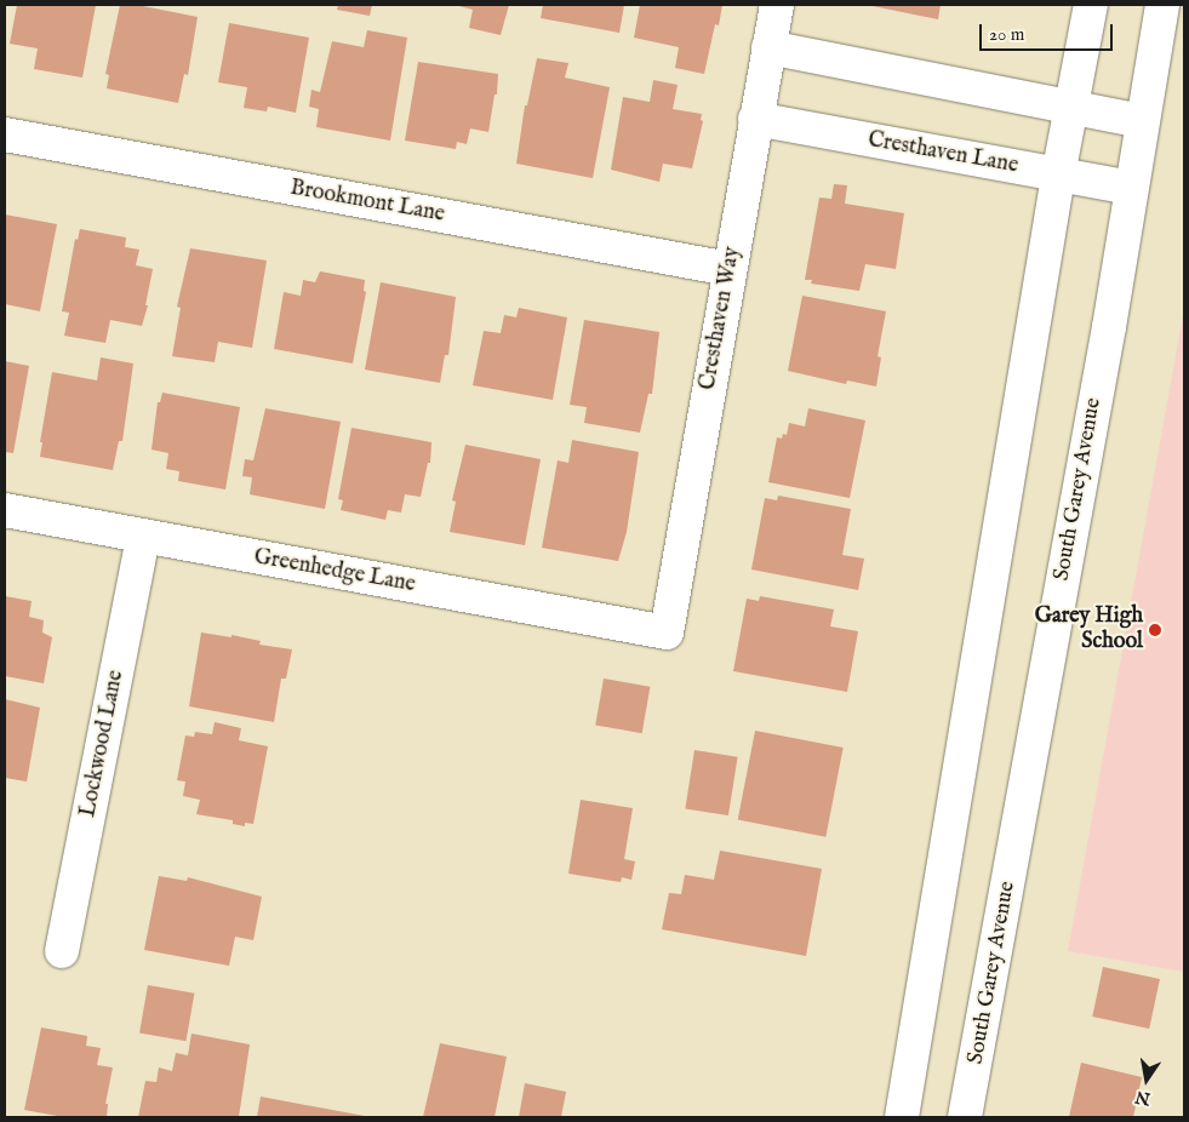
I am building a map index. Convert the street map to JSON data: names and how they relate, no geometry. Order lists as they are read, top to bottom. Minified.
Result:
{"streets":{"street":["Cresthaven Lane","Brookmont Lane","Cresthaven Way","South Garey Avenue","Greenhedge Lane","Lockwood Lane"]},"crossings":[["Cresthaven Lane","Cresthaven Way"],["Cresthaven Lane","South Garey Avenue"],["Brookmont Lane","Cresthaven Way"],["Cresthaven Way","Greenhedge Lane"],["Greenhedge Lane","Lockwood Lane"]],"places":["Garey High School"],"scale_bar":"20 m","north":"bottom"}
